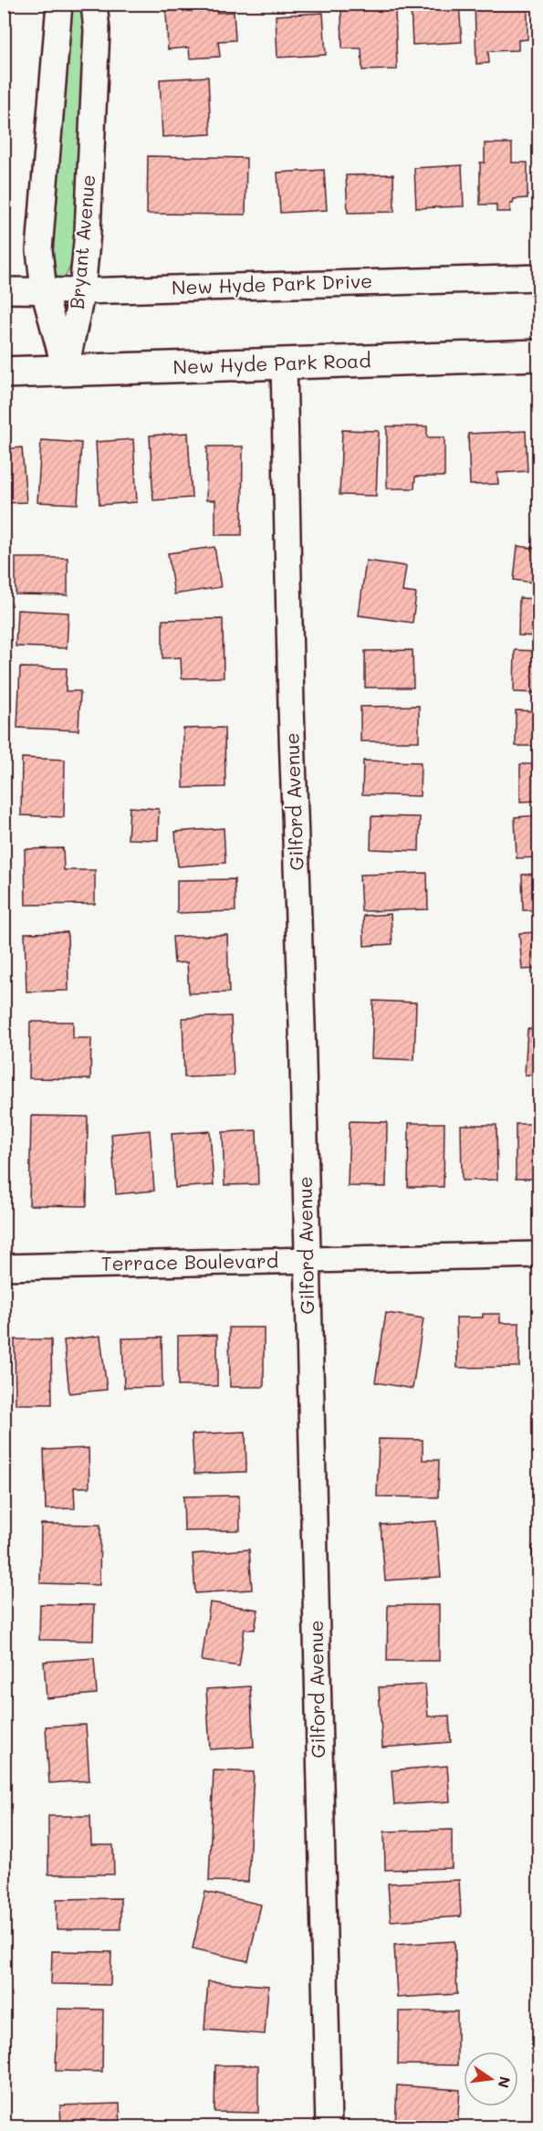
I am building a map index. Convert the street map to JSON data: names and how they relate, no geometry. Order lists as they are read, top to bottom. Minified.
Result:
{"streets":{"main road":["New Hyde Park Road"],"street":["Bryant Avenue","New Hyde Park Drive","Gilford Avenue","Terrace Boulevard"]},"crossings":[["Bryant Avenue","New Hyde Park Drive"],["Bryant Avenue","New Hyde Park Road"],["New Hyde Park Road","Gilford Avenue"],["Gilford Avenue","Terrace Boulevard"]],"north":"right"}
